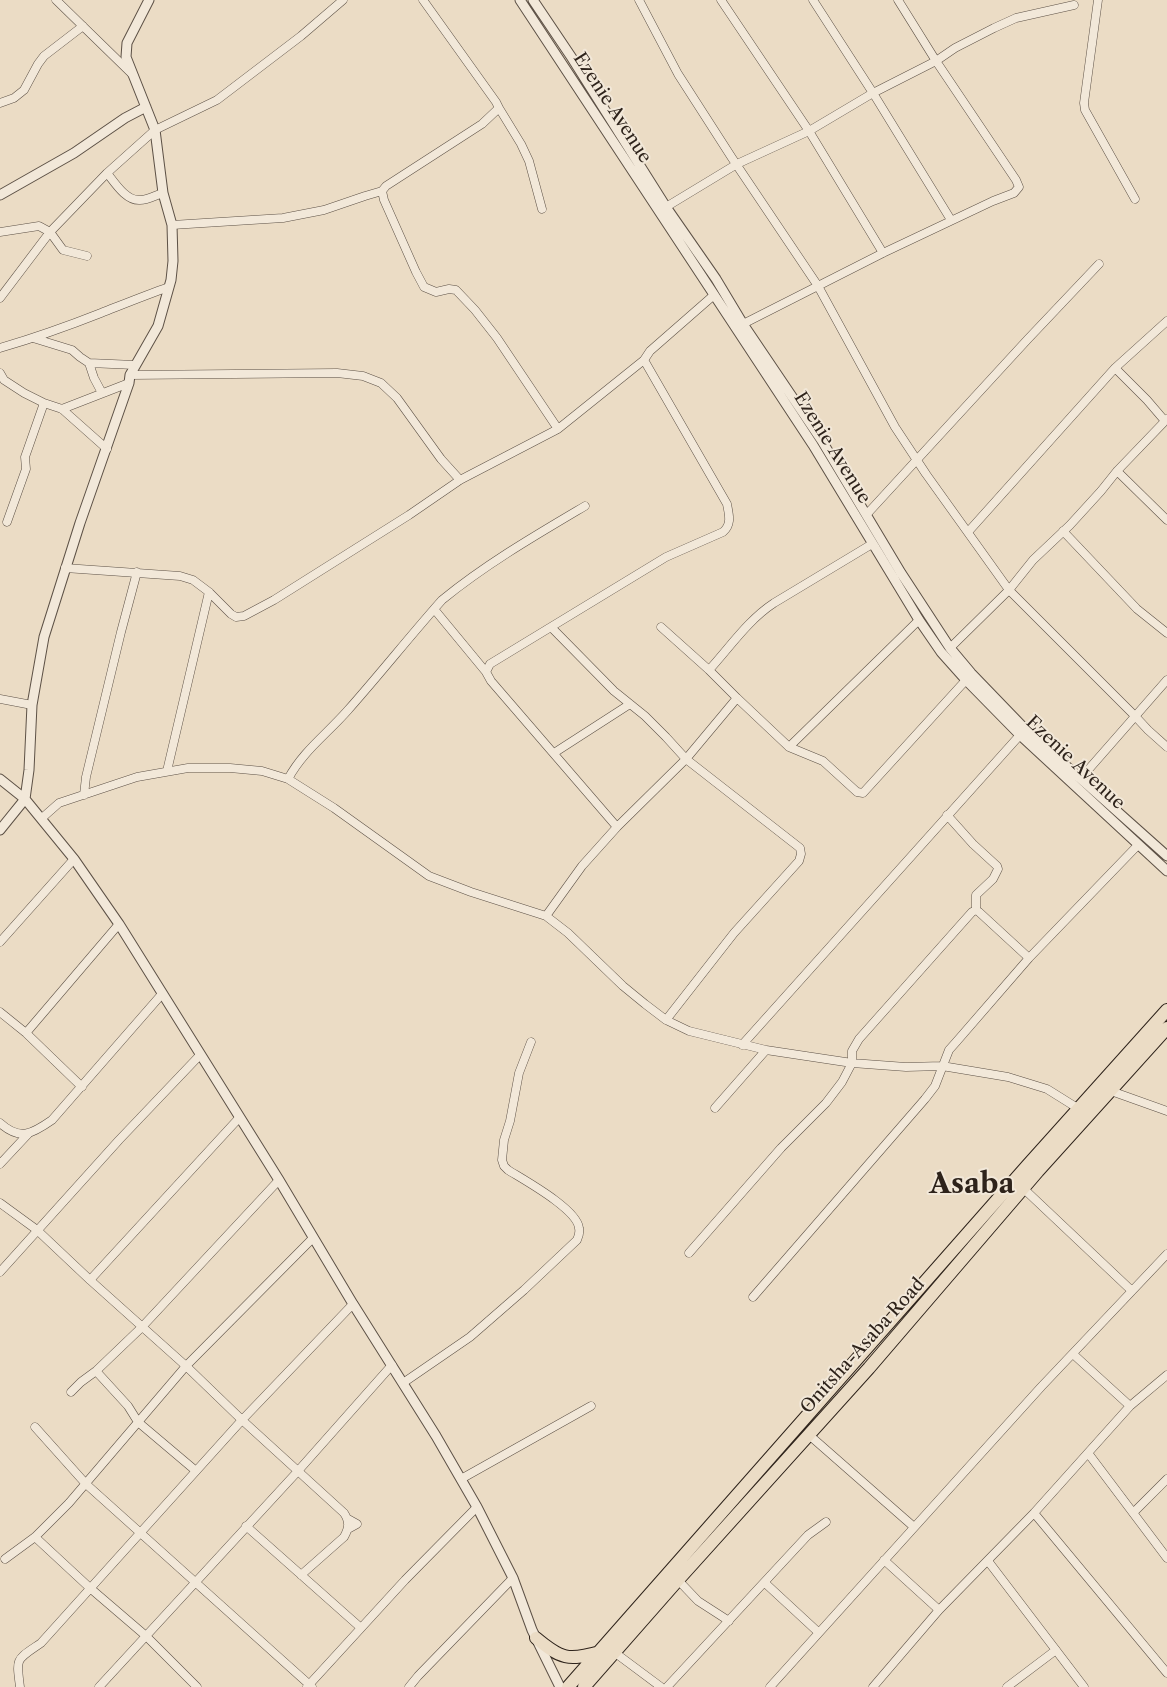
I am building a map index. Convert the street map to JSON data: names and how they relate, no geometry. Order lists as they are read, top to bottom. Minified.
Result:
{"streets":{"highway":["Onitsha-Asaba Road"],"street":["Ezenie Avenue"]},"districts":["Asaba"]}
